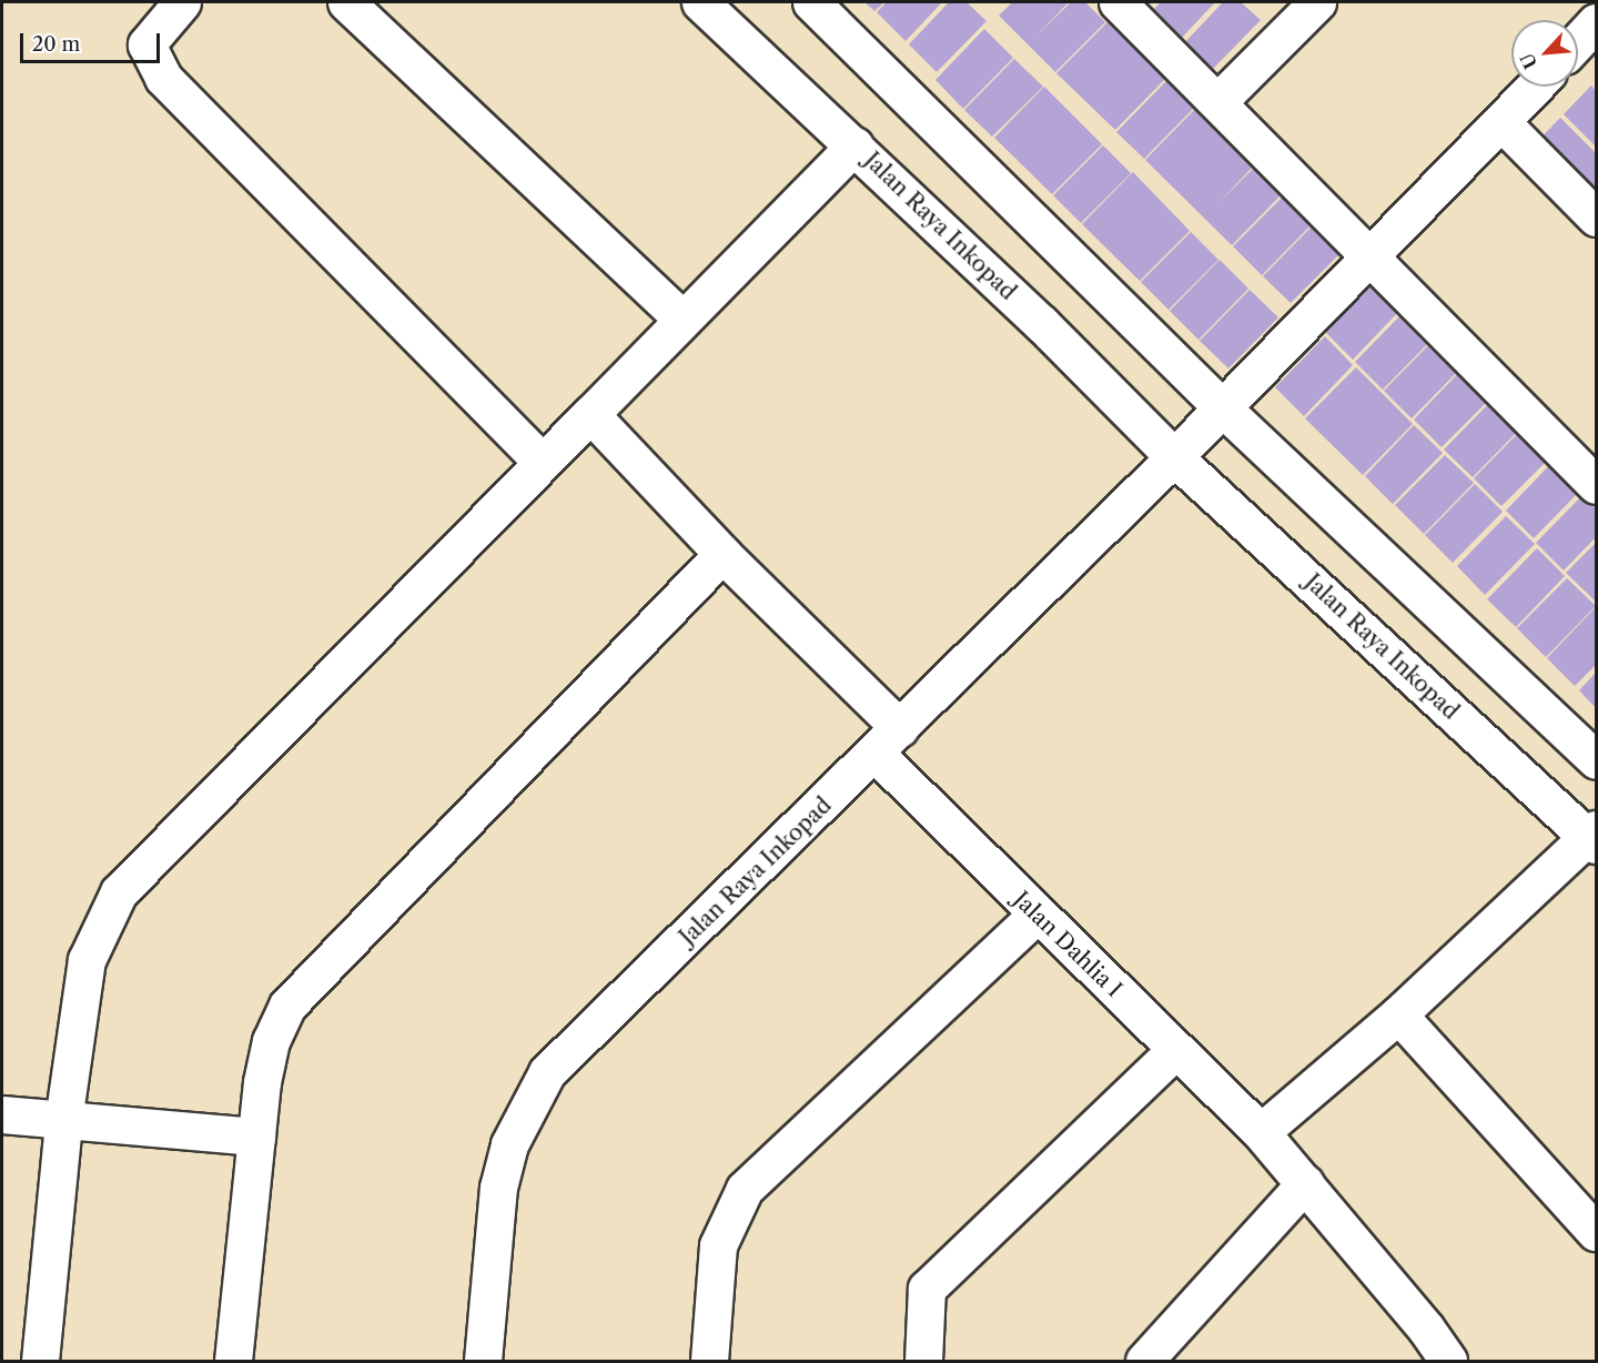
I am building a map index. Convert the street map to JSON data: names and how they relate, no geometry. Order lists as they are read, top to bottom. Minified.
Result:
{"streets":{"street":["Jalan Raya Inkopad","Jalan Dahlia I"]},"crossings":[["Jalan Raya Inkopad","Jalan Dahlia I"]],"scale_bar":"20 m","north":"bottom left"}
